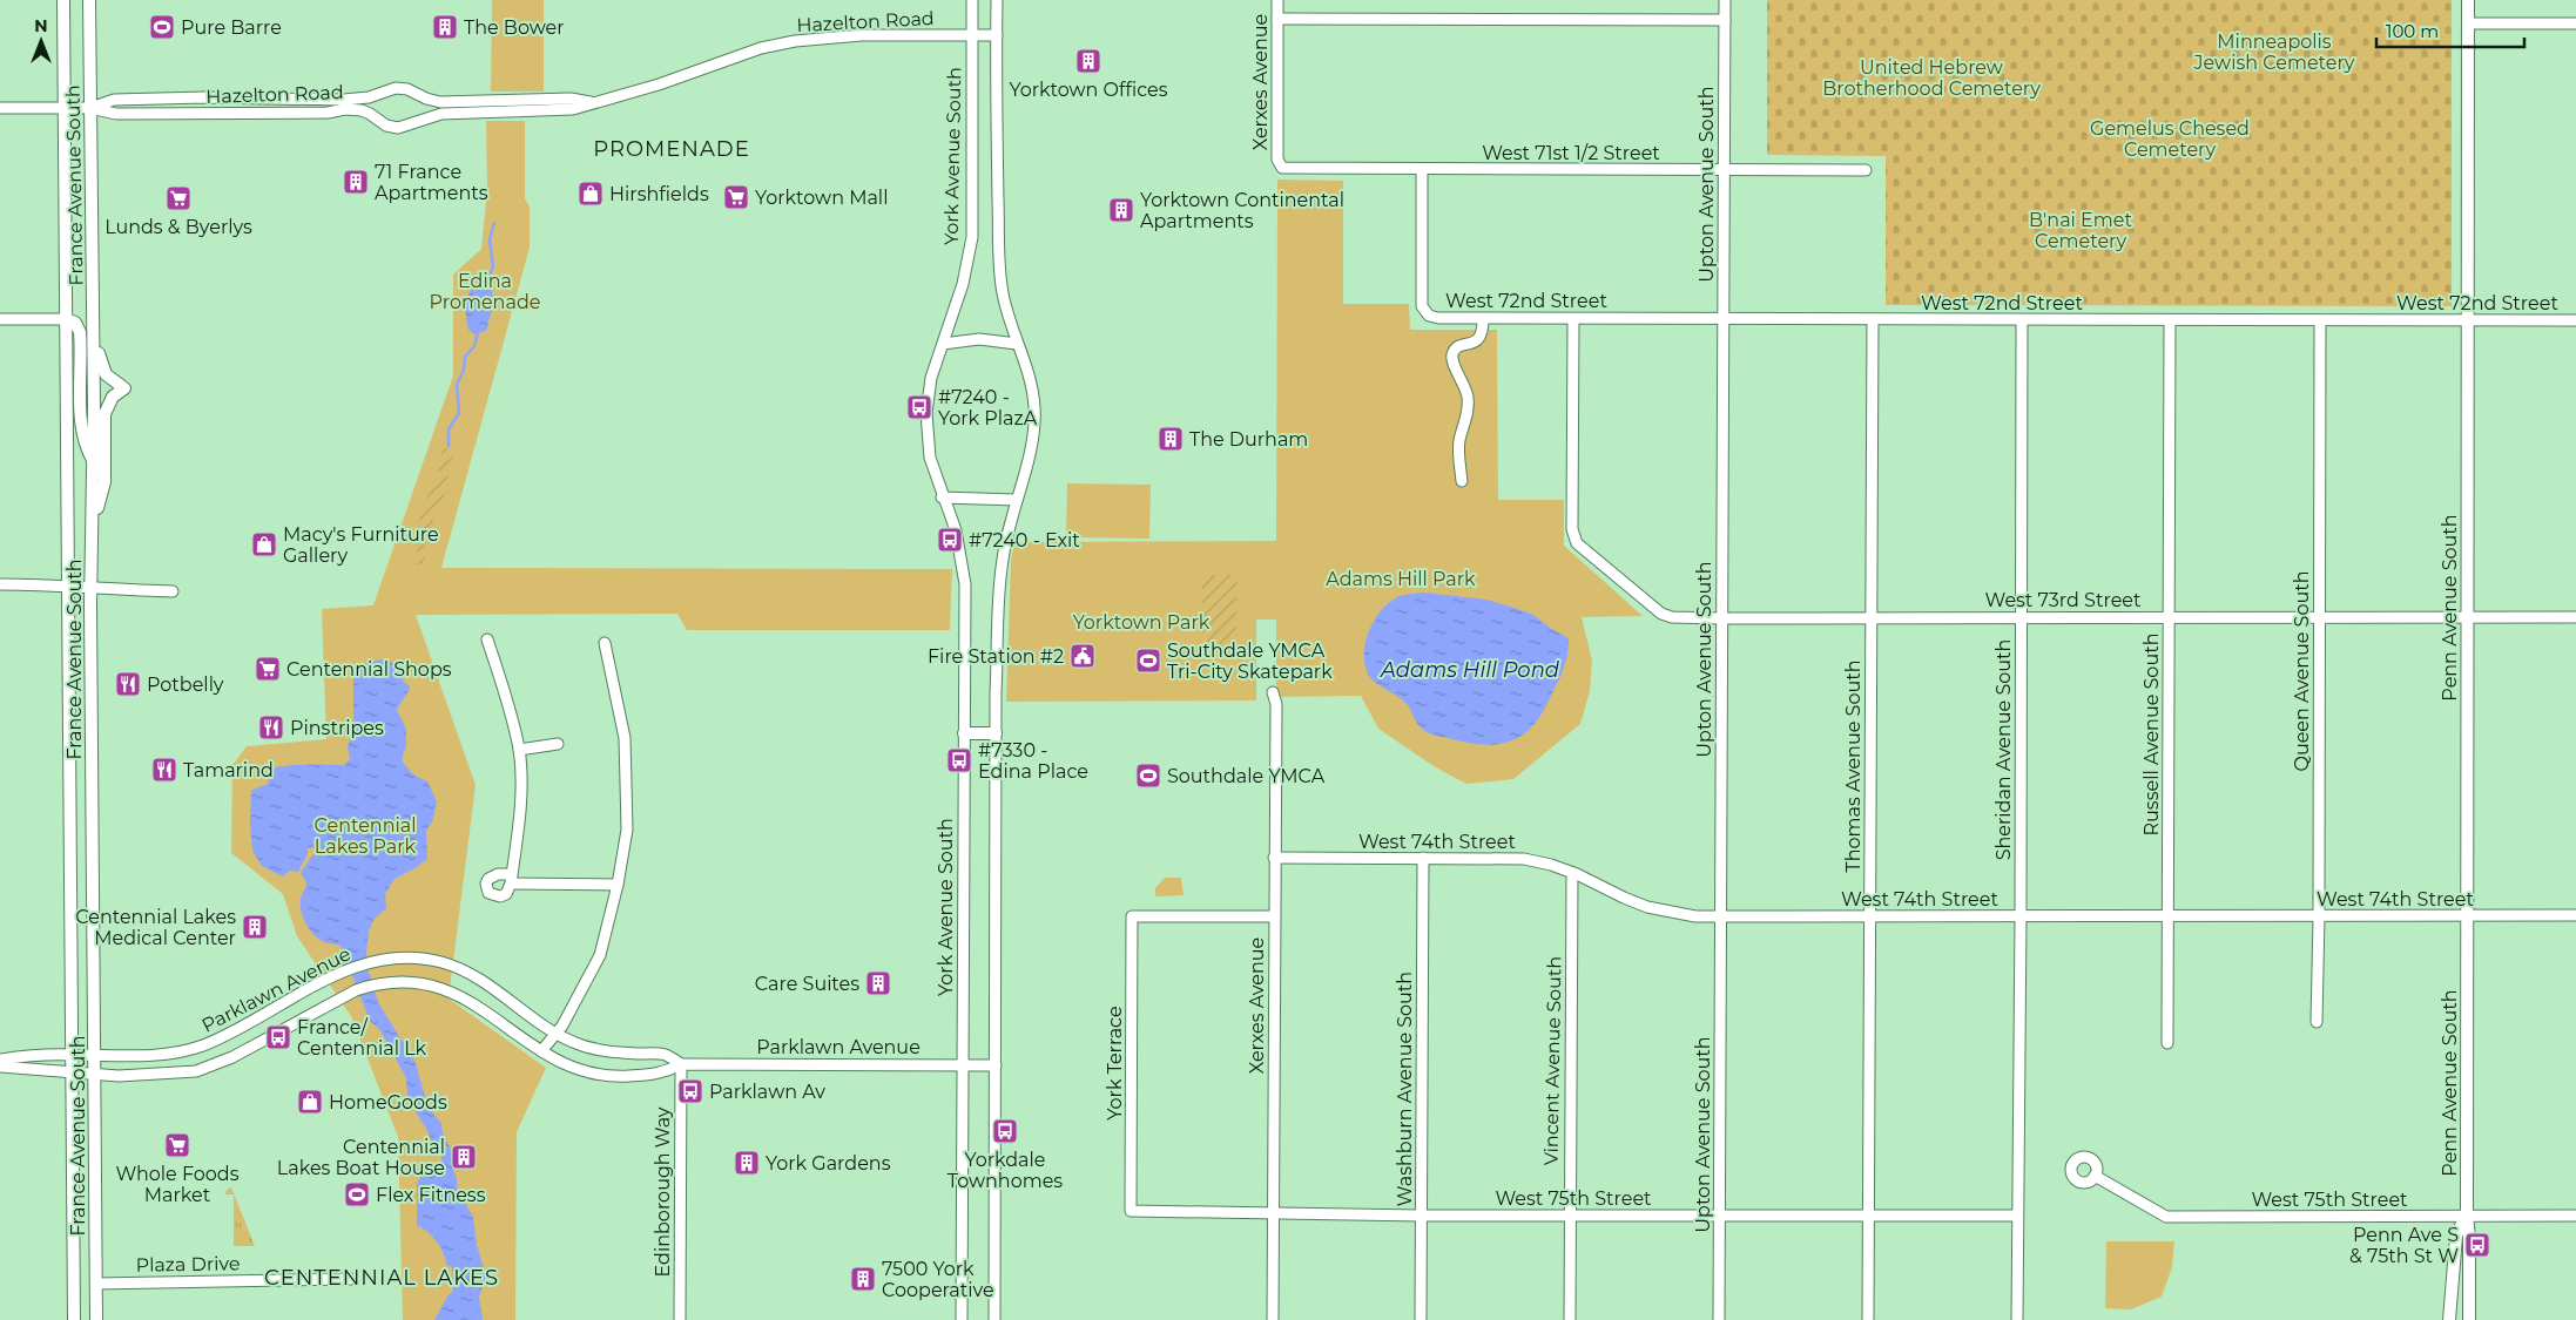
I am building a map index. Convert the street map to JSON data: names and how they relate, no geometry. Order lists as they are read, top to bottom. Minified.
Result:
{"streets":{"main road":["France Avenue South","Penn Avenue South"],"street":["Hazelton Road","Xerxes Avenue","West 71st 1/2 Street","York Avenue South","Upton Avenue South","West 72nd Street","West 73rd Street","Queen Avenue South","Russell Avenue South","Sheridan Avenue South","Thomas Avenue South","West 74th Street","Parklawn Avenue","Vincent Avenue South","York Terrace","Washburn Avenue South","Edinborough Way","West 75th Street","Plaza Drive"]},"crossings":[["Hazelton Road","York Avenue South"],["Hazelton Road","France Avenue South"],["Xerxes Avenue","West 71st 1/2 Street"],["Xerxes Avenue","West 74th Street"],["Xerxes Avenue","York Terrace"],["Xerxes Avenue","West 75th Street"],["West 71st 1/2 Street","Upton Avenue South"],["West 71st 1/2 Street","West 72nd Street"],["York Avenue South","Parklawn Avenue"],["Upton Avenue South","West 72nd Street"],["Upton Avenue South","West 73rd Street"],["Upton Avenue South","West 74th Street"],["Upton Avenue South","West 75th Street"],["France Avenue South","Parklawn Avenue"],["France Avenue South","Plaza Drive"],["West 72nd Street","West 73rd Street"],["West 72nd Street","Penn Avenue South"],["West 72nd Street","Queen Avenue South"],["West 72nd Street","Russell Avenue South"],["West 72nd Street","Sheridan Avenue South"],["West 72nd Street","Thomas Avenue South"],["West 73rd Street","Penn Avenue South"],["West 73rd Street","Queen Avenue South"],["West 73rd Street","Russell Avenue South"],["West 73rd Street","Sheridan Avenue South"],["West 73rd Street","Thomas Avenue South"],["Penn Avenue South","West 74th Street"],["Penn Avenue South","West 75th Street"],["Queen Avenue South","West 74th Street"],["Russell Avenue South","West 74th Street"],["Sheridan Avenue South","West 74th Street"],["Sheridan Avenue South","West 75th Street"],["Thomas Avenue South","West 74th Street"],["Thomas Avenue South","West 75th Street"],["West 74th Street","Vincent Avenue South"],["West 74th Street","Washburn Avenue South"],["Parklawn Avenue","Edinborough Way"],["Vincent Avenue South","West 75th Street"],["York Terrace","West 75th Street"],["Washburn Avenue South","West 75th Street"]],"districts":["PROMENADE","CENTENNIAL LAKES"],"water":["Adams Hill Pond"],"parks":["Minneapolis Jewish Cemetery","United Hebrew Brotherhood Cemetery","Gemelus Chesed Cemetery","B'nai Emet Cemetery","Edina Promenade","Adams Hill Park","Yorktown Park","Centennial Lakes Park"],"places":{"sports":["Pure Barre","Southdale YMCA Tri-City Skatepark","Southdale YMCA","Flex Fitness"],"building":["The Bower","Yorktown Offices","71 France Apartments","Yorktown Continental Apartments","The Durham","Centennial Lakes Medical Center","Care Suites","Centennial Lakes Boat House","York Gardens","7500 York Cooperative"],"shop":["Hirshfields","Macy's Furniture Gallery","HomeGoods"],"supermarket":["Yorktown Mall","Lunds & Byerlys","Centennial Shops","Whole Foods Market"],"bus stop":["#7240 - York PlazA","#7240 - Exit","#7330 - Edina Place","France/ Centennial Lk","Parklawn Av","Yorkdale Townhomes","Penn Ave S & 75th St W"],"public building":["Fire Station #2"],"restaurant":["Potbelly","Pinstripes","Tamarind"]},"scale_bar":"100 m","north":"top"}
